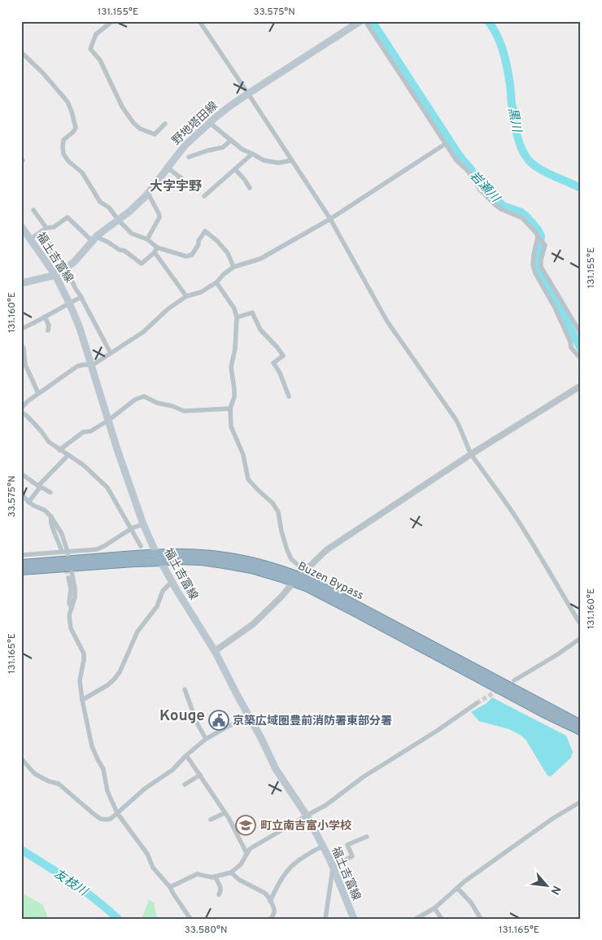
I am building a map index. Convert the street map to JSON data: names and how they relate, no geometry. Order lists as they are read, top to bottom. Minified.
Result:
{"streets":{"highway":["Buzen Bypass"],"main road":["野地塔田線","福土吉富線"]},"crossings":[["野地塔田線","福土吉富線"],["福土吉富線","Buzen Bypass"]],"districts":["大字宇野","Kouge"],"water":["黒川","岩瀬川","友枝川"],"places":{"public building":["京築広域圏豊前消防署東部分署"],"school or university":["町立南吉富小学校"]},"north":"bottom right","coordinates":["131.155°E","33.575°N","131.160°E","131.165°E","33.580°N"]}
